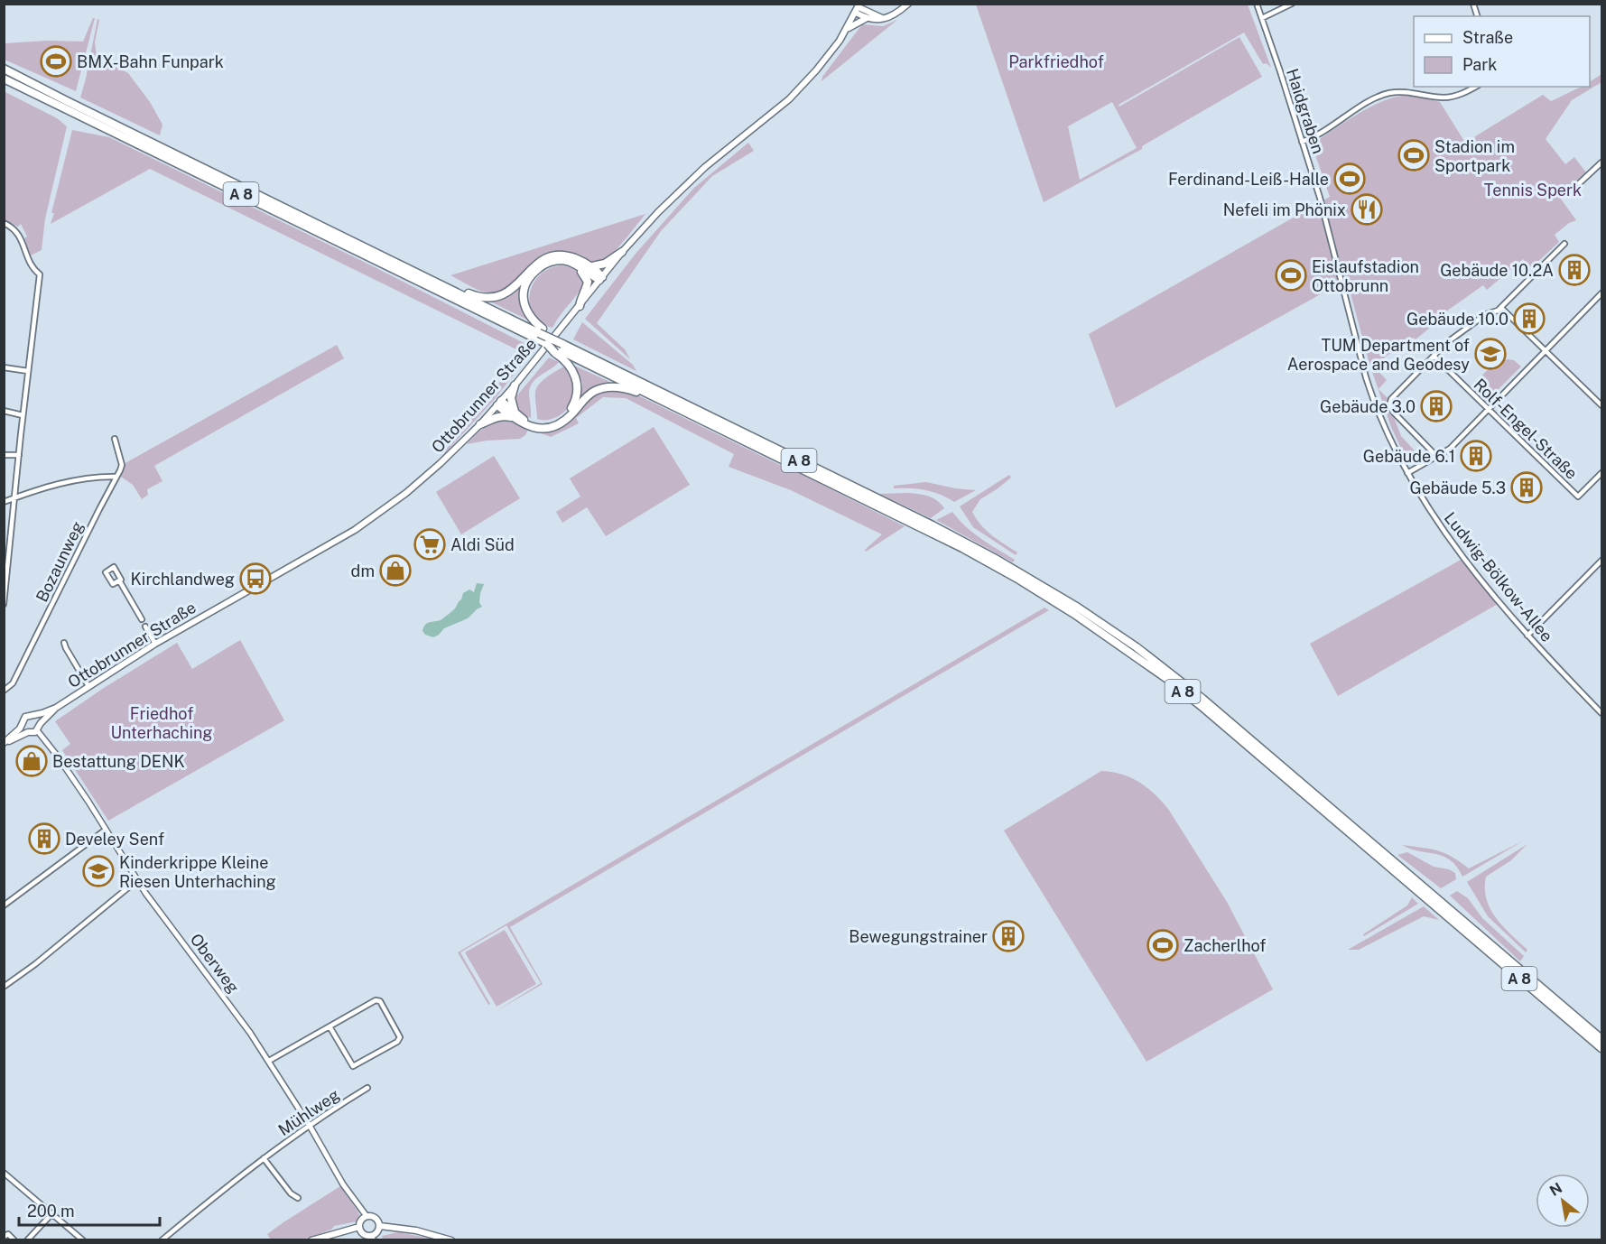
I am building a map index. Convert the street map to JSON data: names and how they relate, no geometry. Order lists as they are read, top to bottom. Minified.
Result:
{"streets":{"highway":["A 8"],"main road":["Ottobrunner Straße"],"street":["Haidgraben","Rolf-Engel-Straße","Bozaunweg","Ludwig-Bölkow-Allee","Oberweg","Mühlweg"]},"crossings":[["Haidgraben","Ludwig-Bölkow-Allee"],["Ottobrunner Straße","Oberweg"],["Oberweg","Mühlweg"]],"parks":["Parkfriedhof","Tennis Sperk","Friedhof Unterhaching"],"places":{"sports":["BMX-Bahn Funpark","Stadion im Sportpark","Ferdinand-Leiß-Halle","Eislaufstadion Ottobrunn","Zacherlhof"],"restaurant":["Nefeli im Phönix"],"building":["Gebäude 10.2A","Gebäude 10.0","Gebäude 3.0","Gebäude 6.1","Gebäude 5.3","Develey Senf","Bewegungstrainer"],"school or university":["TUM Department of Aerospace and Geodesy","Kinderkrippe Kleine Riesen Unterhaching"],"supermarket":["Aldi Süd"],"shop":["dm","Bestattung DENK"],"bus stop":["Kirchlandweg"]},"legend":["Straße","Park"],"scale_bar":"200 m","north":"top left"}
